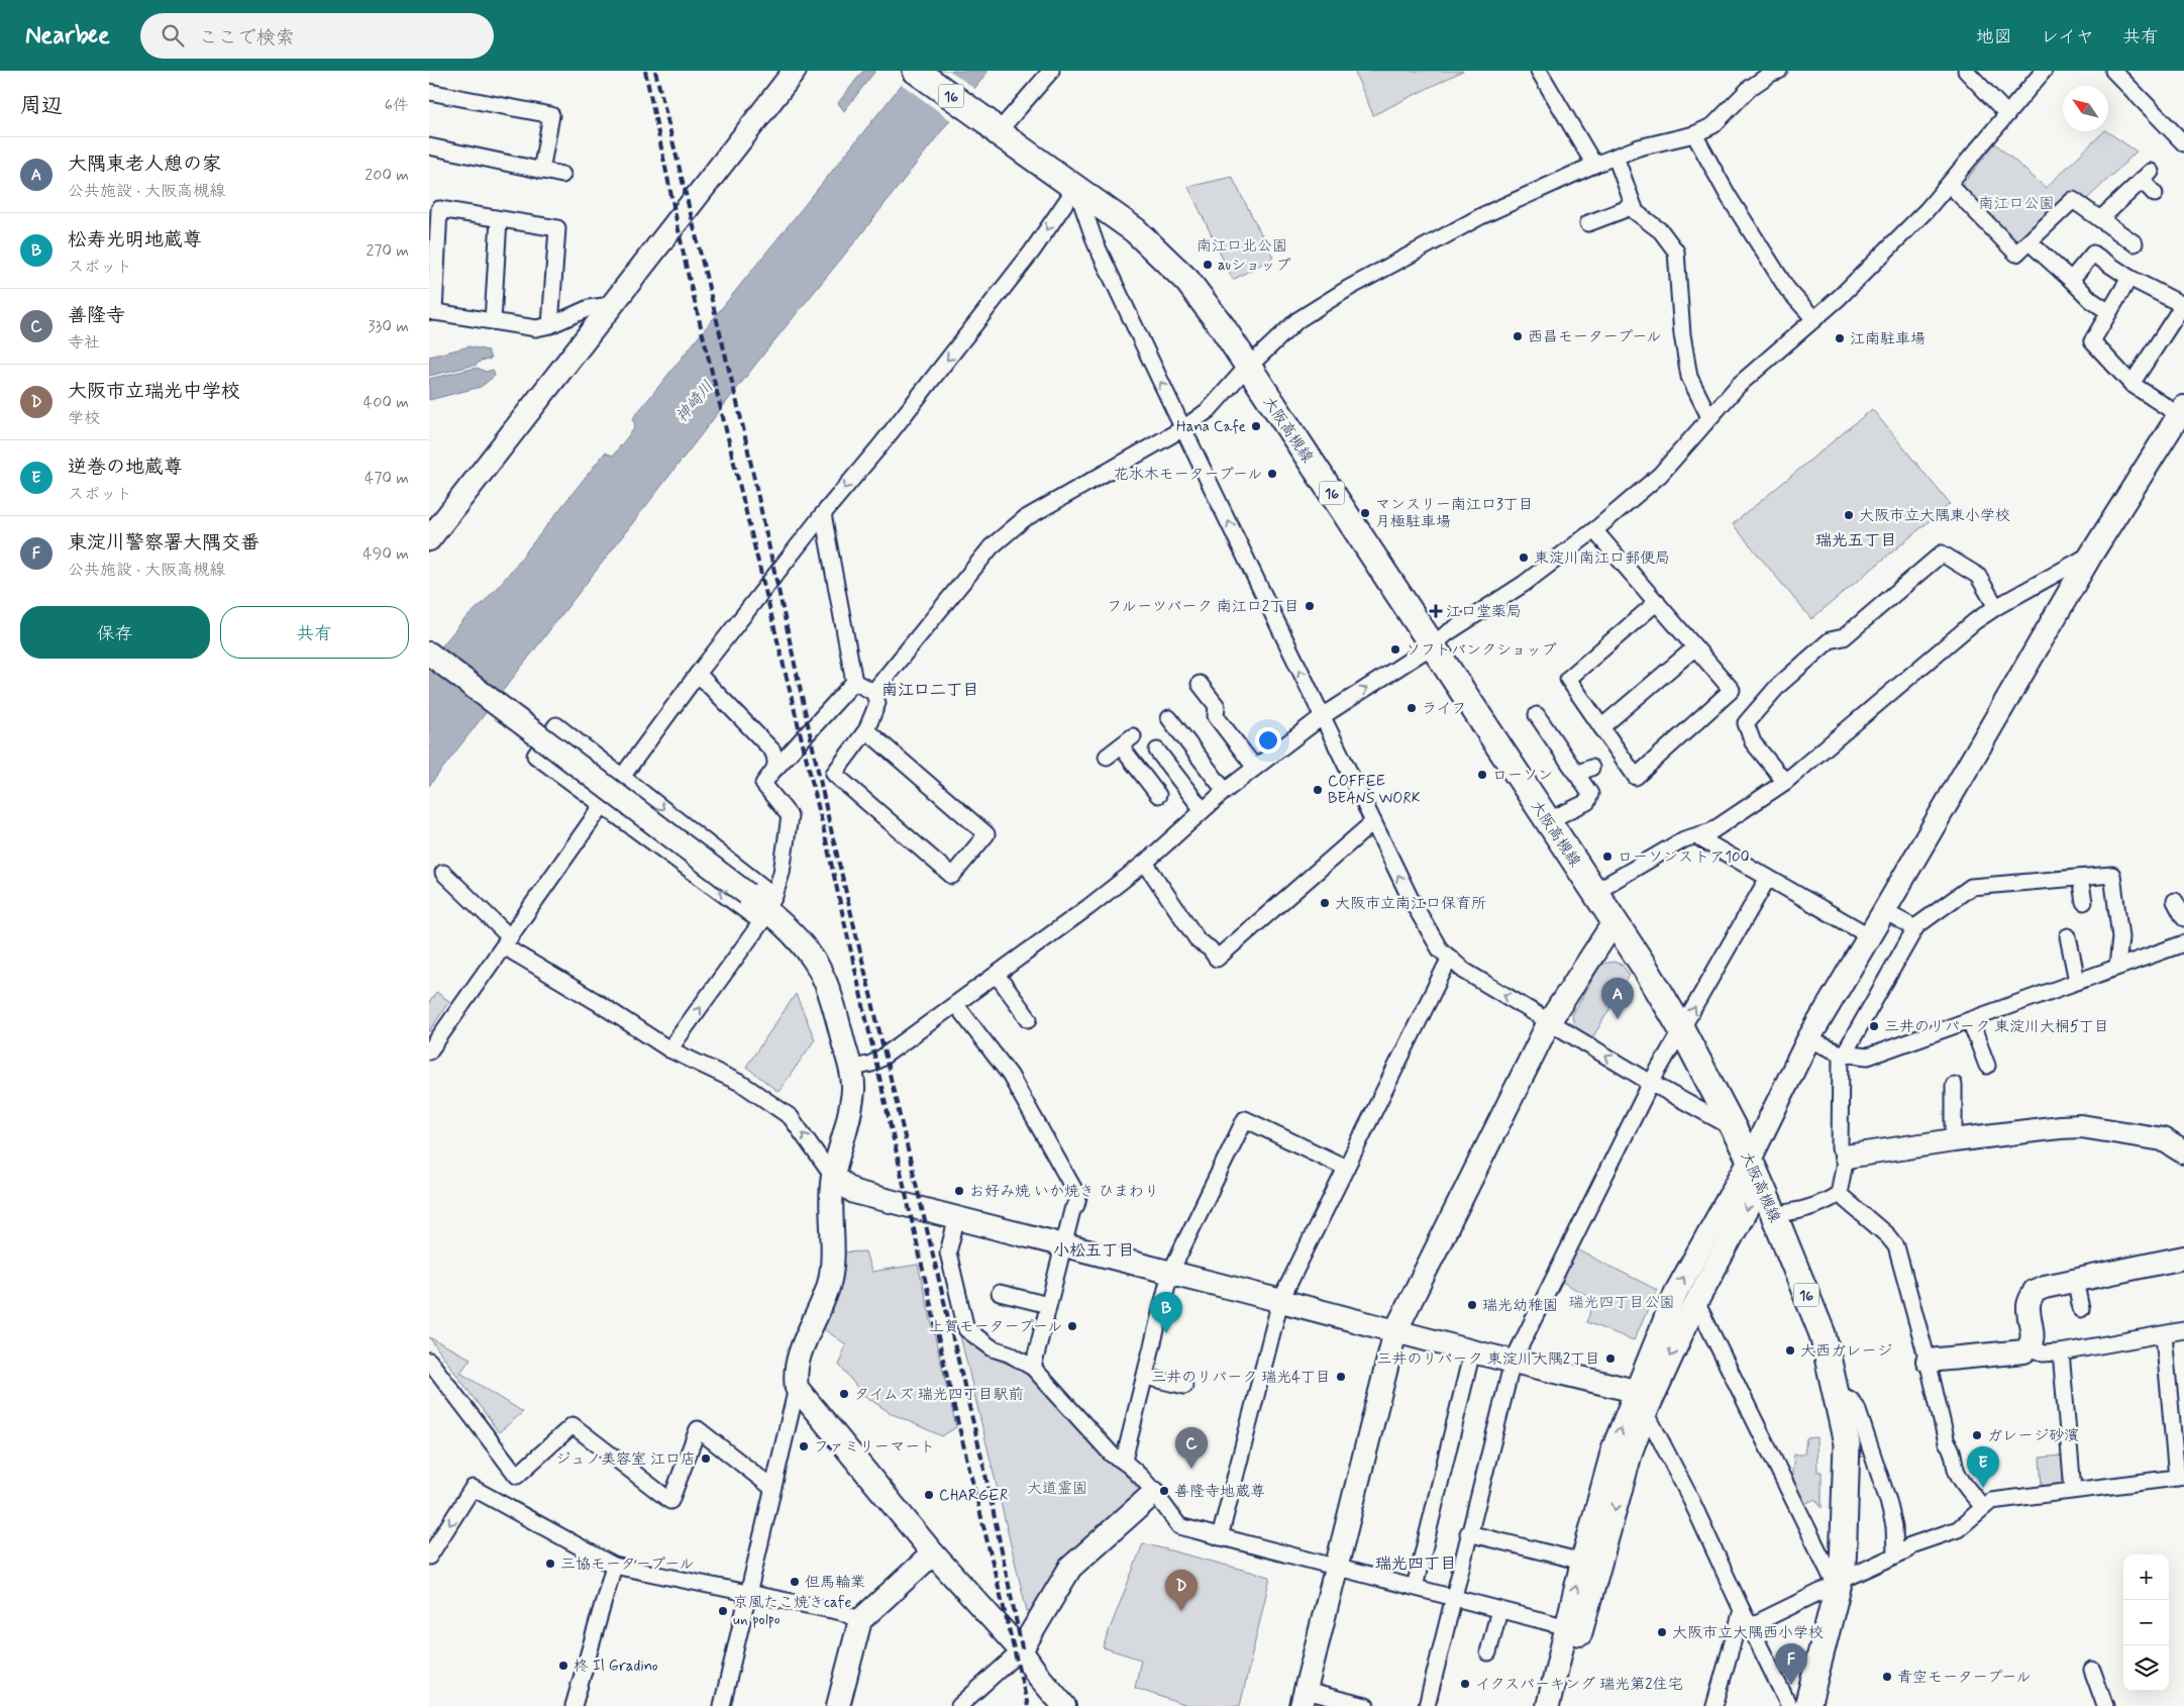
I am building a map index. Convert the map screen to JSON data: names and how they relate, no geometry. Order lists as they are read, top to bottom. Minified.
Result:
{"streets":{"main road":["16","大阪高槻線"]},"districts":["瑞光五丁目","南江口二丁目","小松五丁目","瑞光四丁目"],"water":["神崎川"],"parks":["南江口公園","南江口北公園","瑞光四丁目公園","大道霊園"],"places":{"other":["auショップ","西昌モータープール","江南駐車場","Hana Cafe","花水木モータープール","マンスリー南江口3丁目 月極駐車場","大阪市立大隅東小学校","東淀川南江口郵便局","フルーツパーク 南江口2丁目","ソフトバンクショップ","ライフ","ローソン","COFFEE BEANS WORK","ローソンストア100","大阪市立南江口保育所","三井のリパーク 東淀川大桐5丁目","お好み焼 いか焼き ひまわり","瑞光幼稚園","上賀モータープール","大西ガレージ","三井のリパーク 東淀川大隅2丁目","三井のリパーク 瑞光4丁目","タイムズ 瑞光四丁目駅前","ガレージ砂濱","ファミリーマート","ジュノ美容室 江口店","善隆寺地蔵尊","CHARGER","三協モータープール","但馬輪業","京風たこ焼きcafe un polpo","大阪市立大隅西小学校","柊 Il Gradino","青空モータープール","イクスパーキング 瑞光第2住宅"],"health":["江口堂薬局"]},"north":"top left","page":{"header":"Nearbee","search":"ここで検索","nav":["地図","レイヤ","共有"],"heading":["周辺","6件"],"list":[{"mark":"A","name":"大隅東老人憩の家","note":"公共施設 · 大阪高槻線","value":"200 m"},{"mark":"B","name":"松寿光明地蔵尊","note":"スポット","value":"270 m"},{"mark":"C","name":"善隆寺","note":"寺社","value":"330 m"},{"mark":"D","name":"大阪市立瑞光中学校","note":"学校","value":"400 m"},{"mark":"E","name":"逆巻の地蔵尊","note":"スポット","value":"470 m"},{"mark":"F","name":"東淀川警察署大隅交番","note":"公共施設 · 大阪高槻線","value":"490 m"}],"buttons":["保存","共有"],"pins":["A","B","C","E","D","F"],"map_buttons":["+","−"]}}
